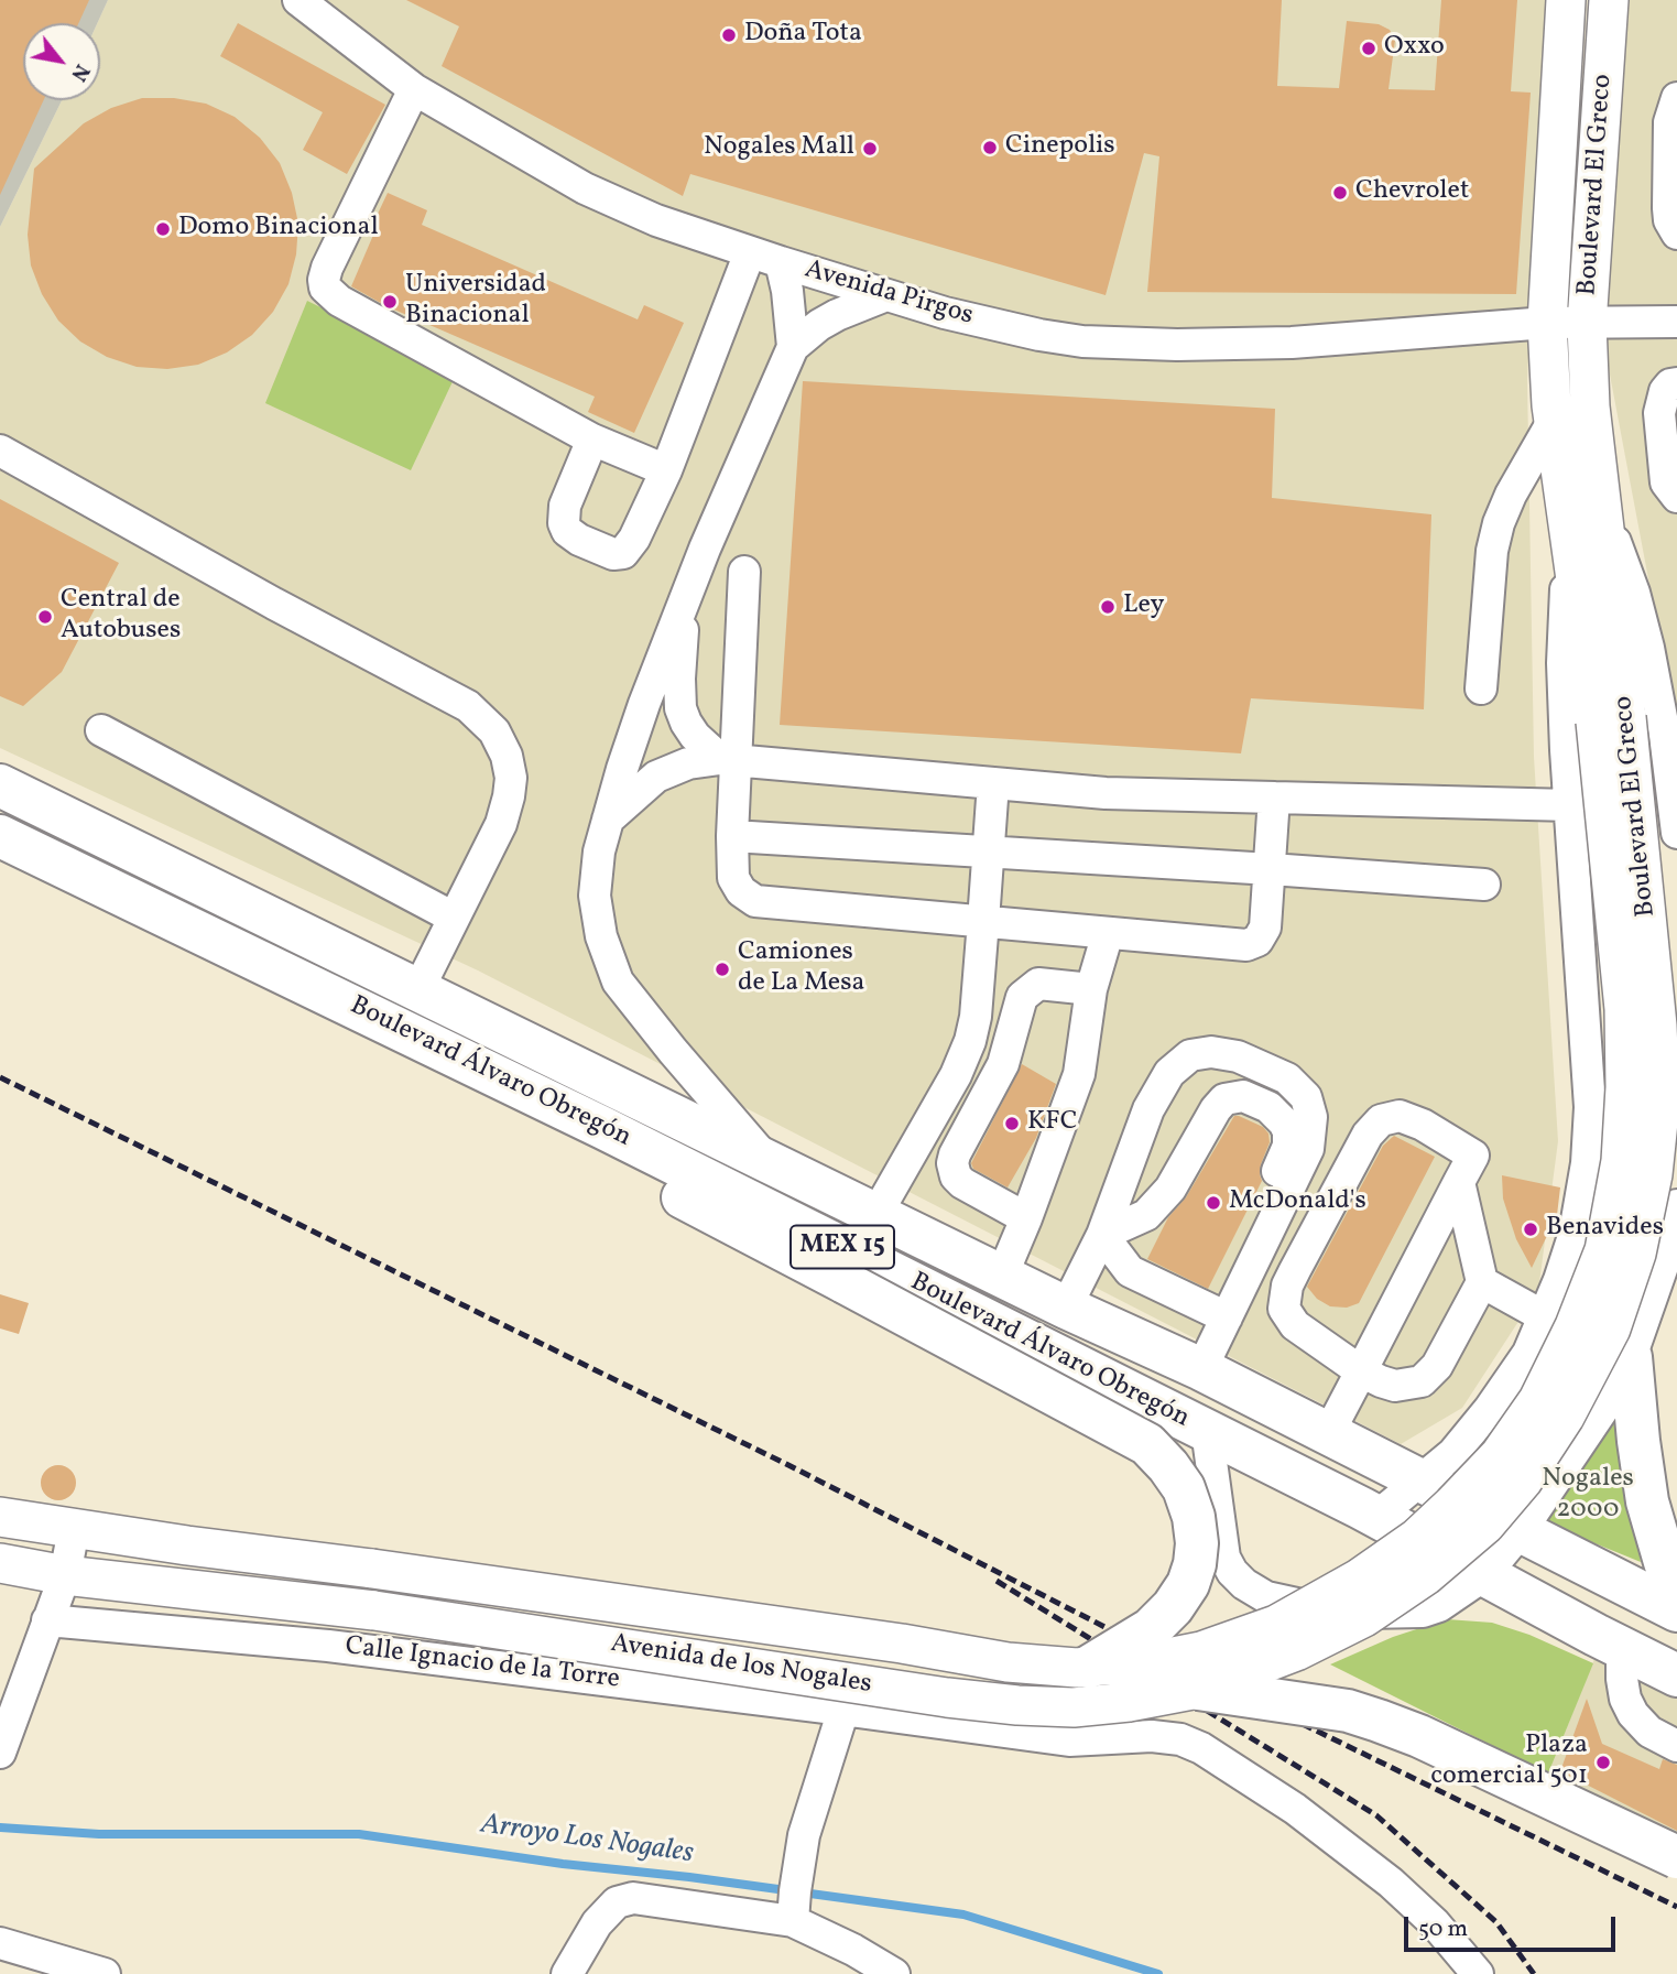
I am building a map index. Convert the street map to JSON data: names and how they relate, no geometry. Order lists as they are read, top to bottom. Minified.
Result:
{"streets":{"highway":["Boulevard Álvaro Obregón","MEX 15"],"main road":["Boulevard El Greco","Avenida de los Nogales"],"street":["Avenida Pirgos","Calle Ignacio de la Torre"]},"crossings":[["Boulevard El Greco","Avenida Pirgos"],["Boulevard El Greco","Boulevard Álvaro Obregón"],["Boulevard El Greco","Avenida de los Nogales"],["Boulevard Álvaro Obregón","Avenida de los Nogales"]],"water":["Arroyo Los Nogales"],"parks":["Nogales 2000"],"places":["Doña Tota","Oxxo","Cinepolis","Nogales Mall","Chevrolet","Domo Binacional","Universidad Binacional","Ley","Central de Autobuses","Camiones de La Mesa","KFC","McDonald's","Benavides","Plaza comercial 501"],"scale_bar":"50 m","north":"bottom right"}
